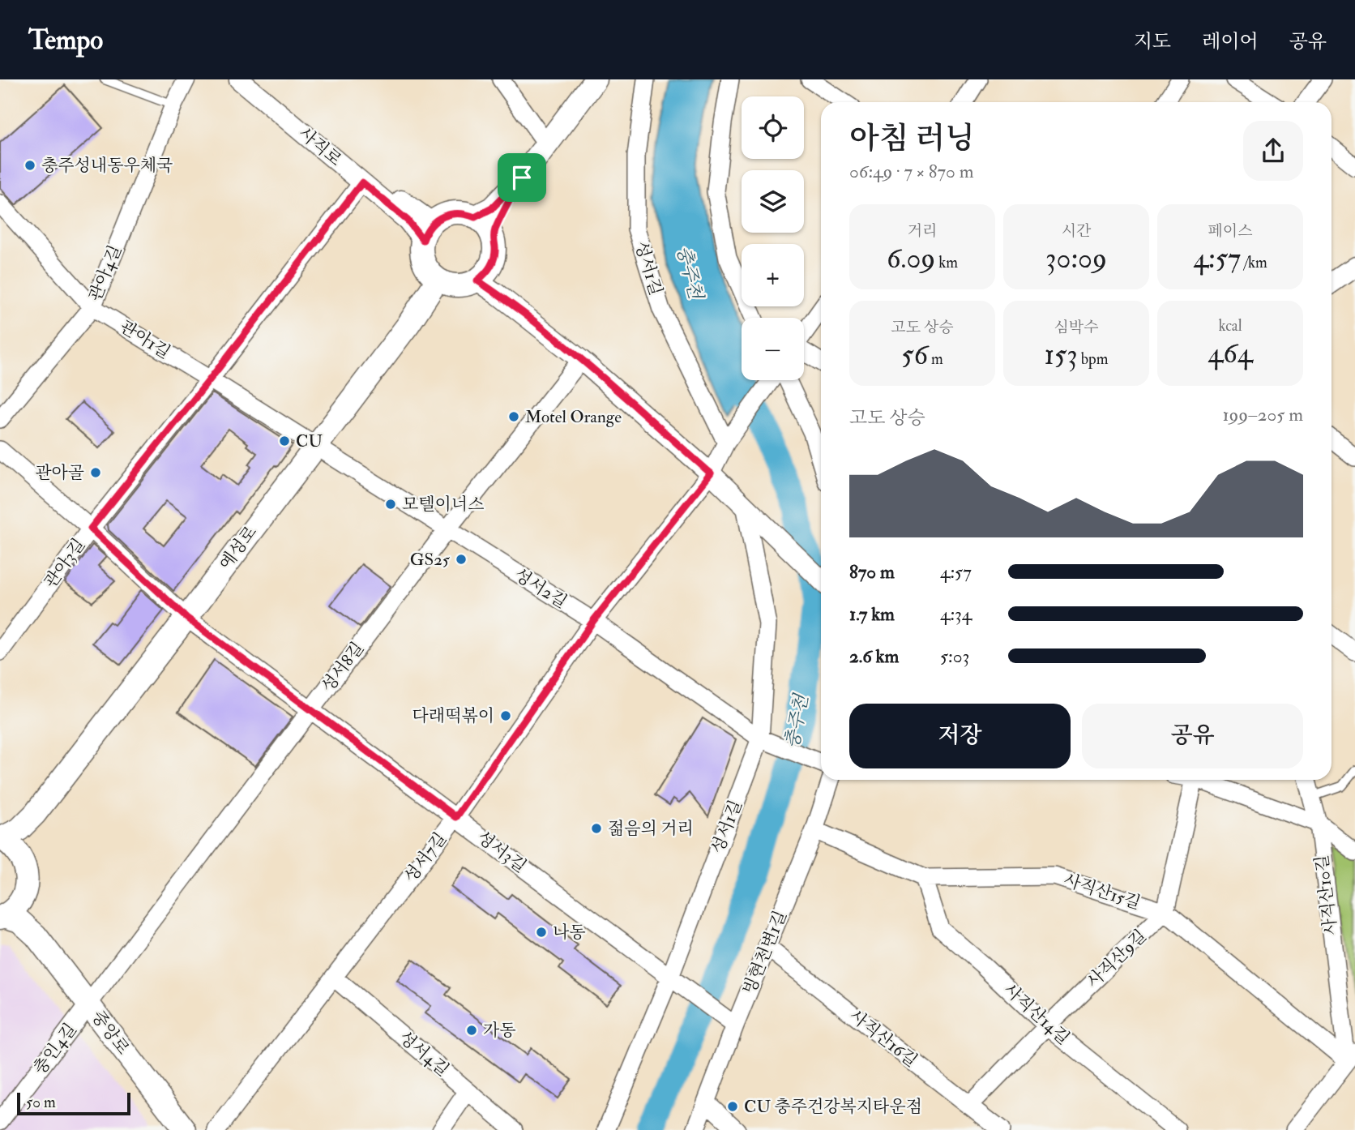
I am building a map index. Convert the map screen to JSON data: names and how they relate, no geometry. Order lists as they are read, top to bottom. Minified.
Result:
{"streets":{"main road":["예성로","중앙로"],"street":["사직로","성서1길","관아4길","관아1길","관아3길","성서2길","성서8길","성서3길","성서7길","사직산15길","사직산10길","빙현천변1길","사직산9길","사직산14길","사직산16길","충인4길","성서4길"]},"crossings":[["사직로","예성로"],["사직로","관아3길"],["성서1길","성서2길"],["성서1길","성서3길"],["성서1길","성서7길"],["관아4길","관아1길"],["관아1길","예성로"],["관아1길","관아3길"],["관아1길","성서2길"],["예성로","성서2길"],["예성로","성서3길"],["예성로","중앙로"],["관아3길","성서3길"],["성서2길","성서8길"],["성서2길","성서7길"],["성서8길","성서3길"],["성서8길","중앙로"],["성서8길","충인4길"],["성서3길","성서7길"],["성서3길","빙현천변1길"],["성서7길","성서4길"],["사직산15길","사직산10길"],["사직산15길","빙현천변1길"],["사직산15길","사직산9길"],["사직산15길","사직산14길"],["빙현천변1길","사직산16길"],["사직산9길","사직산14길"],["사직산9길","사직산16길"],["중앙로","충인4길"]],"water":["충주천"],"places":["충주성내동우체국","Motel Orange","CU","관아골","모텔이너스","GS25","다래떡볶이","젊음의 거리","나동","가동","CU 충주건강복지타운점"],"scale_bar":"50 m","page":{"header":"Tempo","nav":["지도","레이어","공유"],"map_buttons":["+","−"],"heading":["아침 러닝","06:49 · 7 × 870 m"],"stats":[["거리","6.09 km"],["시간","30:09"],["페이스","4:57 /km"],["고도 상승","56 m"],["심박수","153 bpm"],["kcal","464"]],"chart":["고도 상승","199–205 m"],"list":[{"name":"870 m","note":"4:57"},{"name":"1.7 km","note":"4:34"},{"name":"2.6 km","note":"5:03"}],"buttons":["저장","공유"],"scale":"50 m"}}
